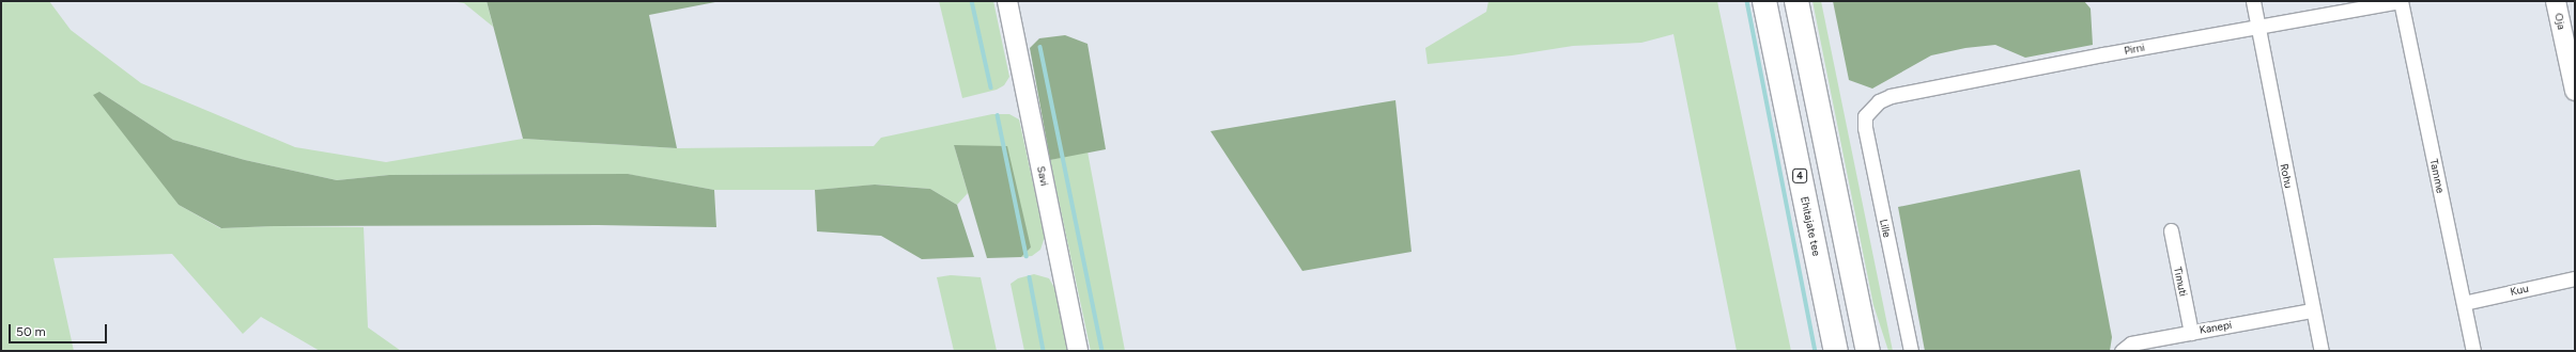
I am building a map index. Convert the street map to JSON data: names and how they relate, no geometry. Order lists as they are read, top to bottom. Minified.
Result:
{"streets":{"highway":["4","Ehitajate tee"],"street":["Oja","Pirni","Savi","Rohu","Tamme","Lille","Timuti","Kuu","Kanepi"]},"crossings":[["Pirni","Rohu"],["Pirni","Tamme"],["Pirni","Lille"],["Rohu","Kanepi"],["Tamme","Kuu"],["Timuti","Kanepi"]],"scale_bar":"50 m"}
